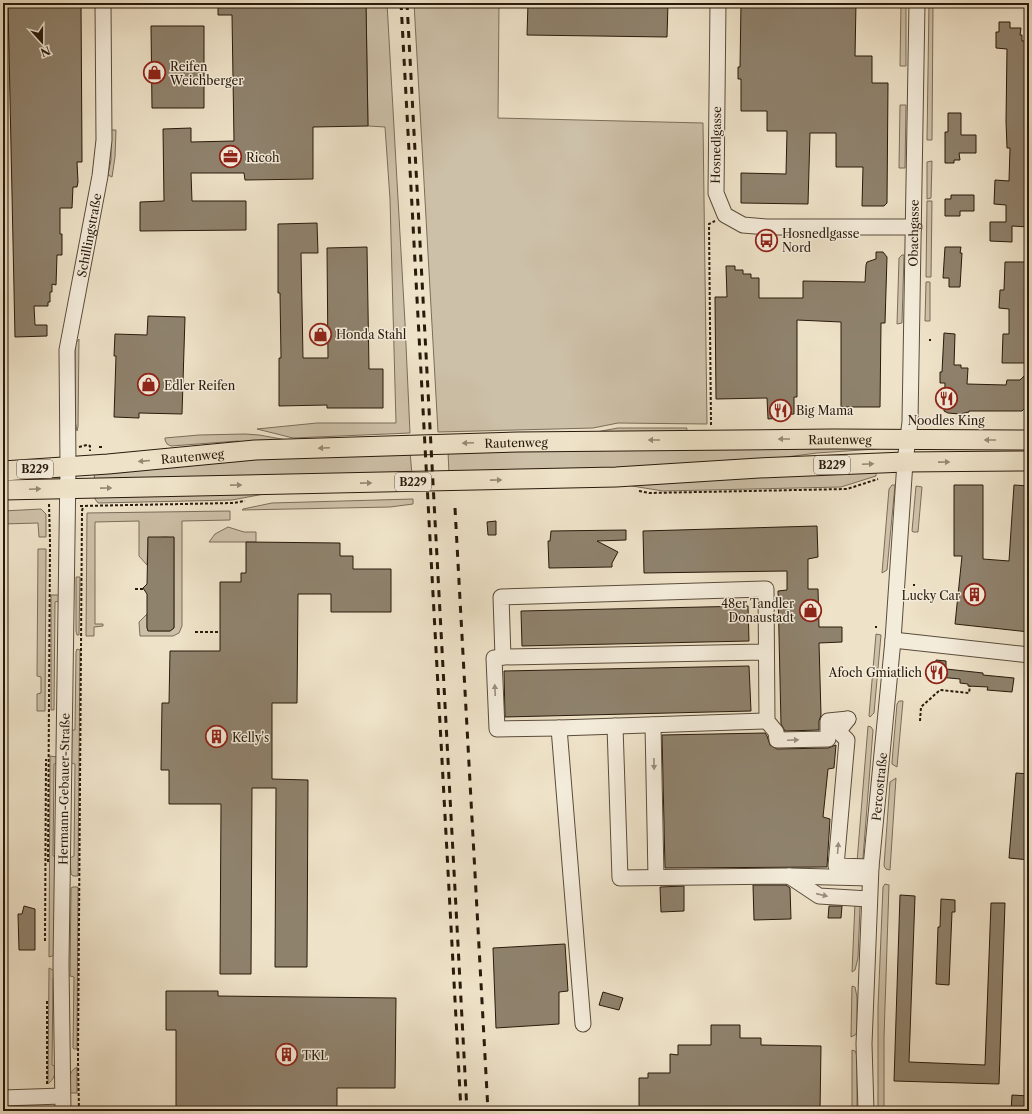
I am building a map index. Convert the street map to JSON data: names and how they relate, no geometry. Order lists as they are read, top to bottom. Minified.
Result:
{"streets":{"main road":["Rautenweg","B229"],"street":["Hosnedlgasse","Obachgasse","Schillingstraße","Percostraße","Hermann-Gebauer-Straße"]},"crossings":[["Hosnedlgasse","Obachgasse"],["Obachgasse","Rautenweg"],["Obachgasse","Percostraße"],["Schillingstraße","Rautenweg"],["Schillingstraße","Hermann-Gebauer-Straße"],["Rautenweg","Percostraße"],["Rautenweg","Hermann-Gebauer-Straße"]],"places":{"shop":["Reifen Weichberger","Honda Stahl","Edler Reifen","48er Tandler Donaustadt"],"office":["Ricoh"],"bus stop":["Hosnedlgasse Nord"],"restaurant":["Noodles King","Big Mama","Afoch Gmiatlich"],"building":["Lucky Car","Kelly's","TKL"]},"north":"bottom"}
